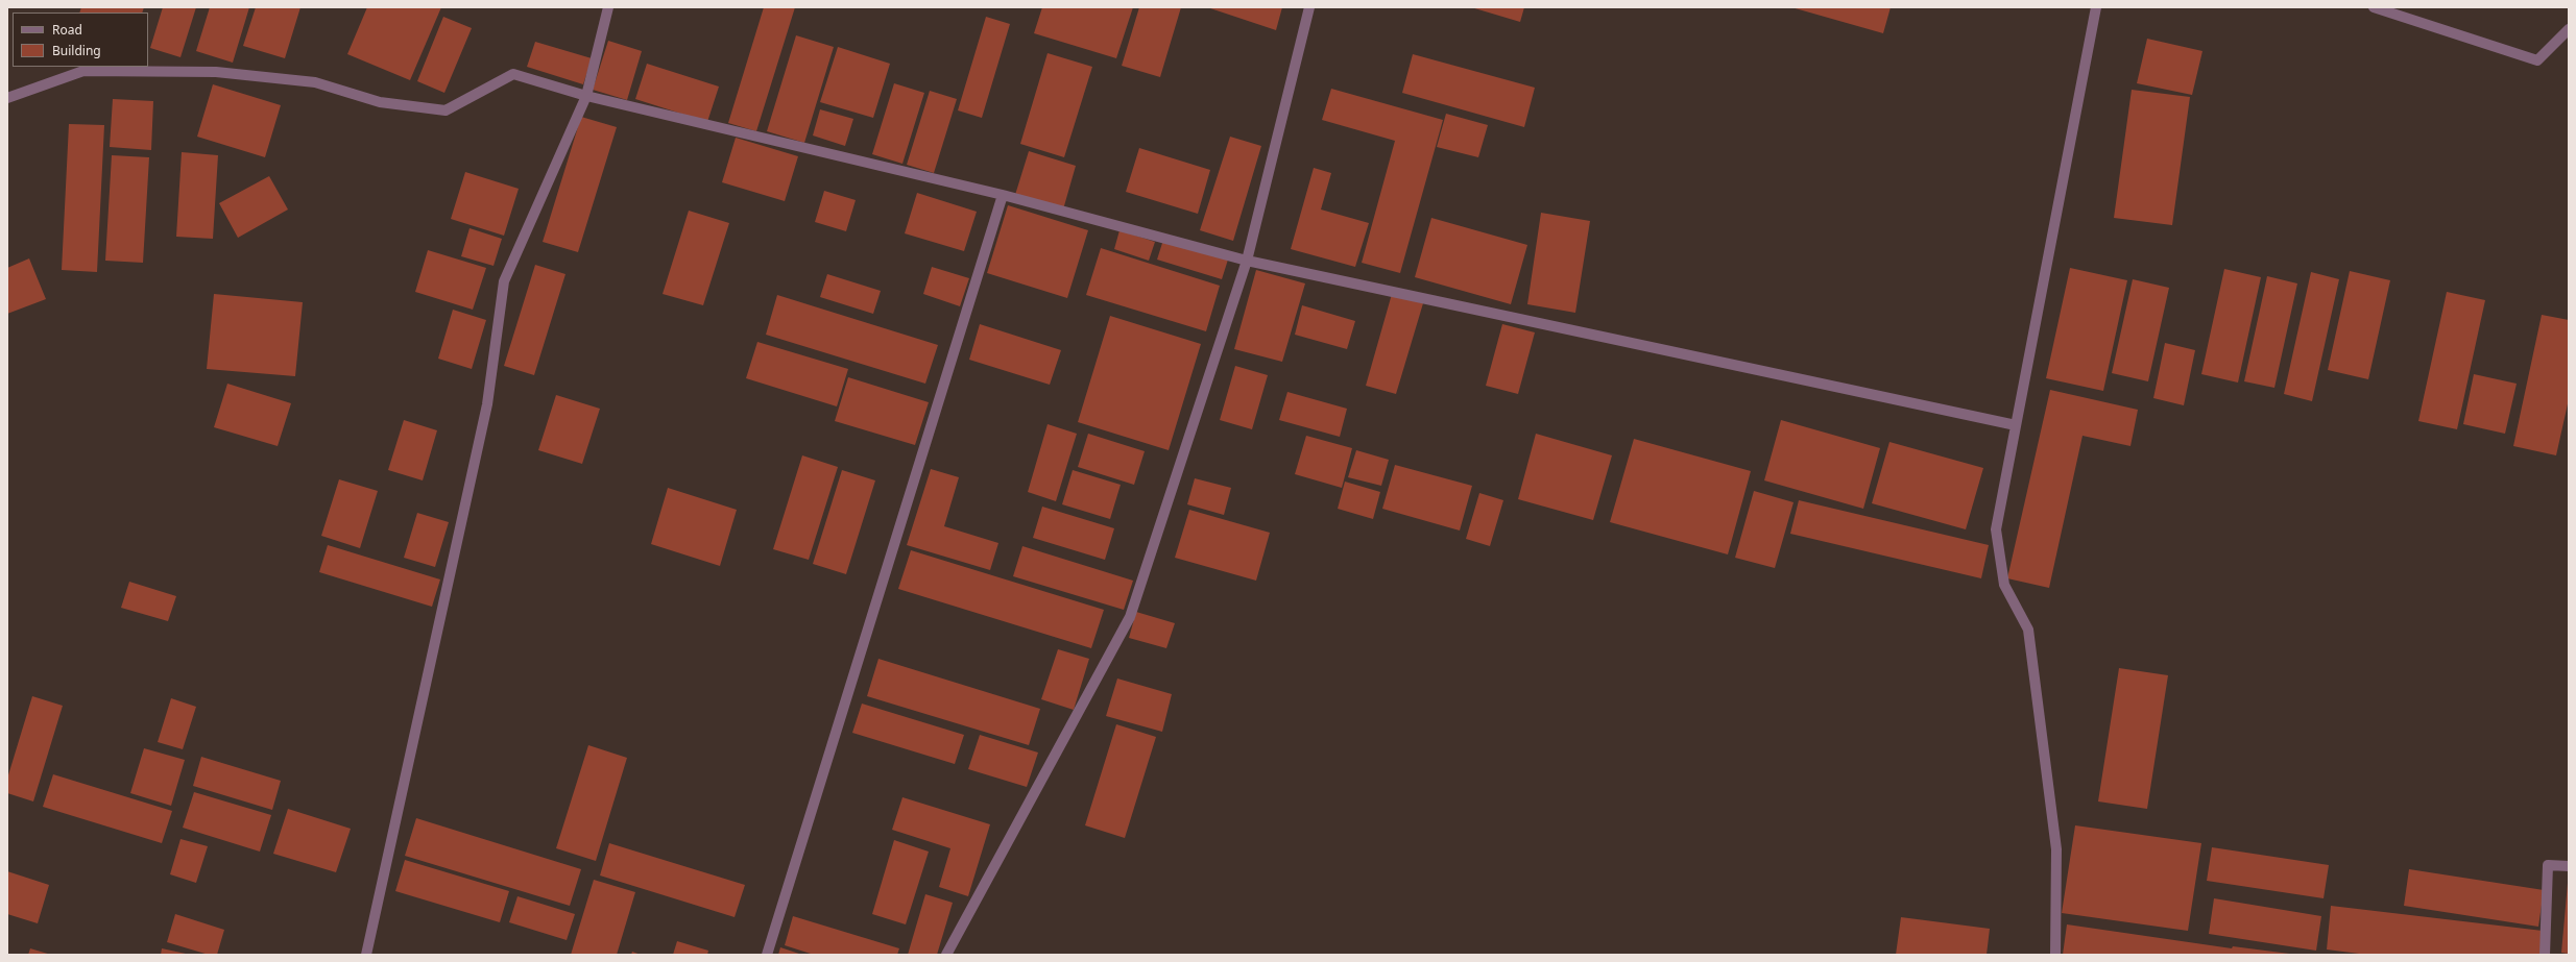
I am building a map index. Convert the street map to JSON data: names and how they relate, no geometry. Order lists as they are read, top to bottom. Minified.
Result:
{"legend":["Road","Building"]}
